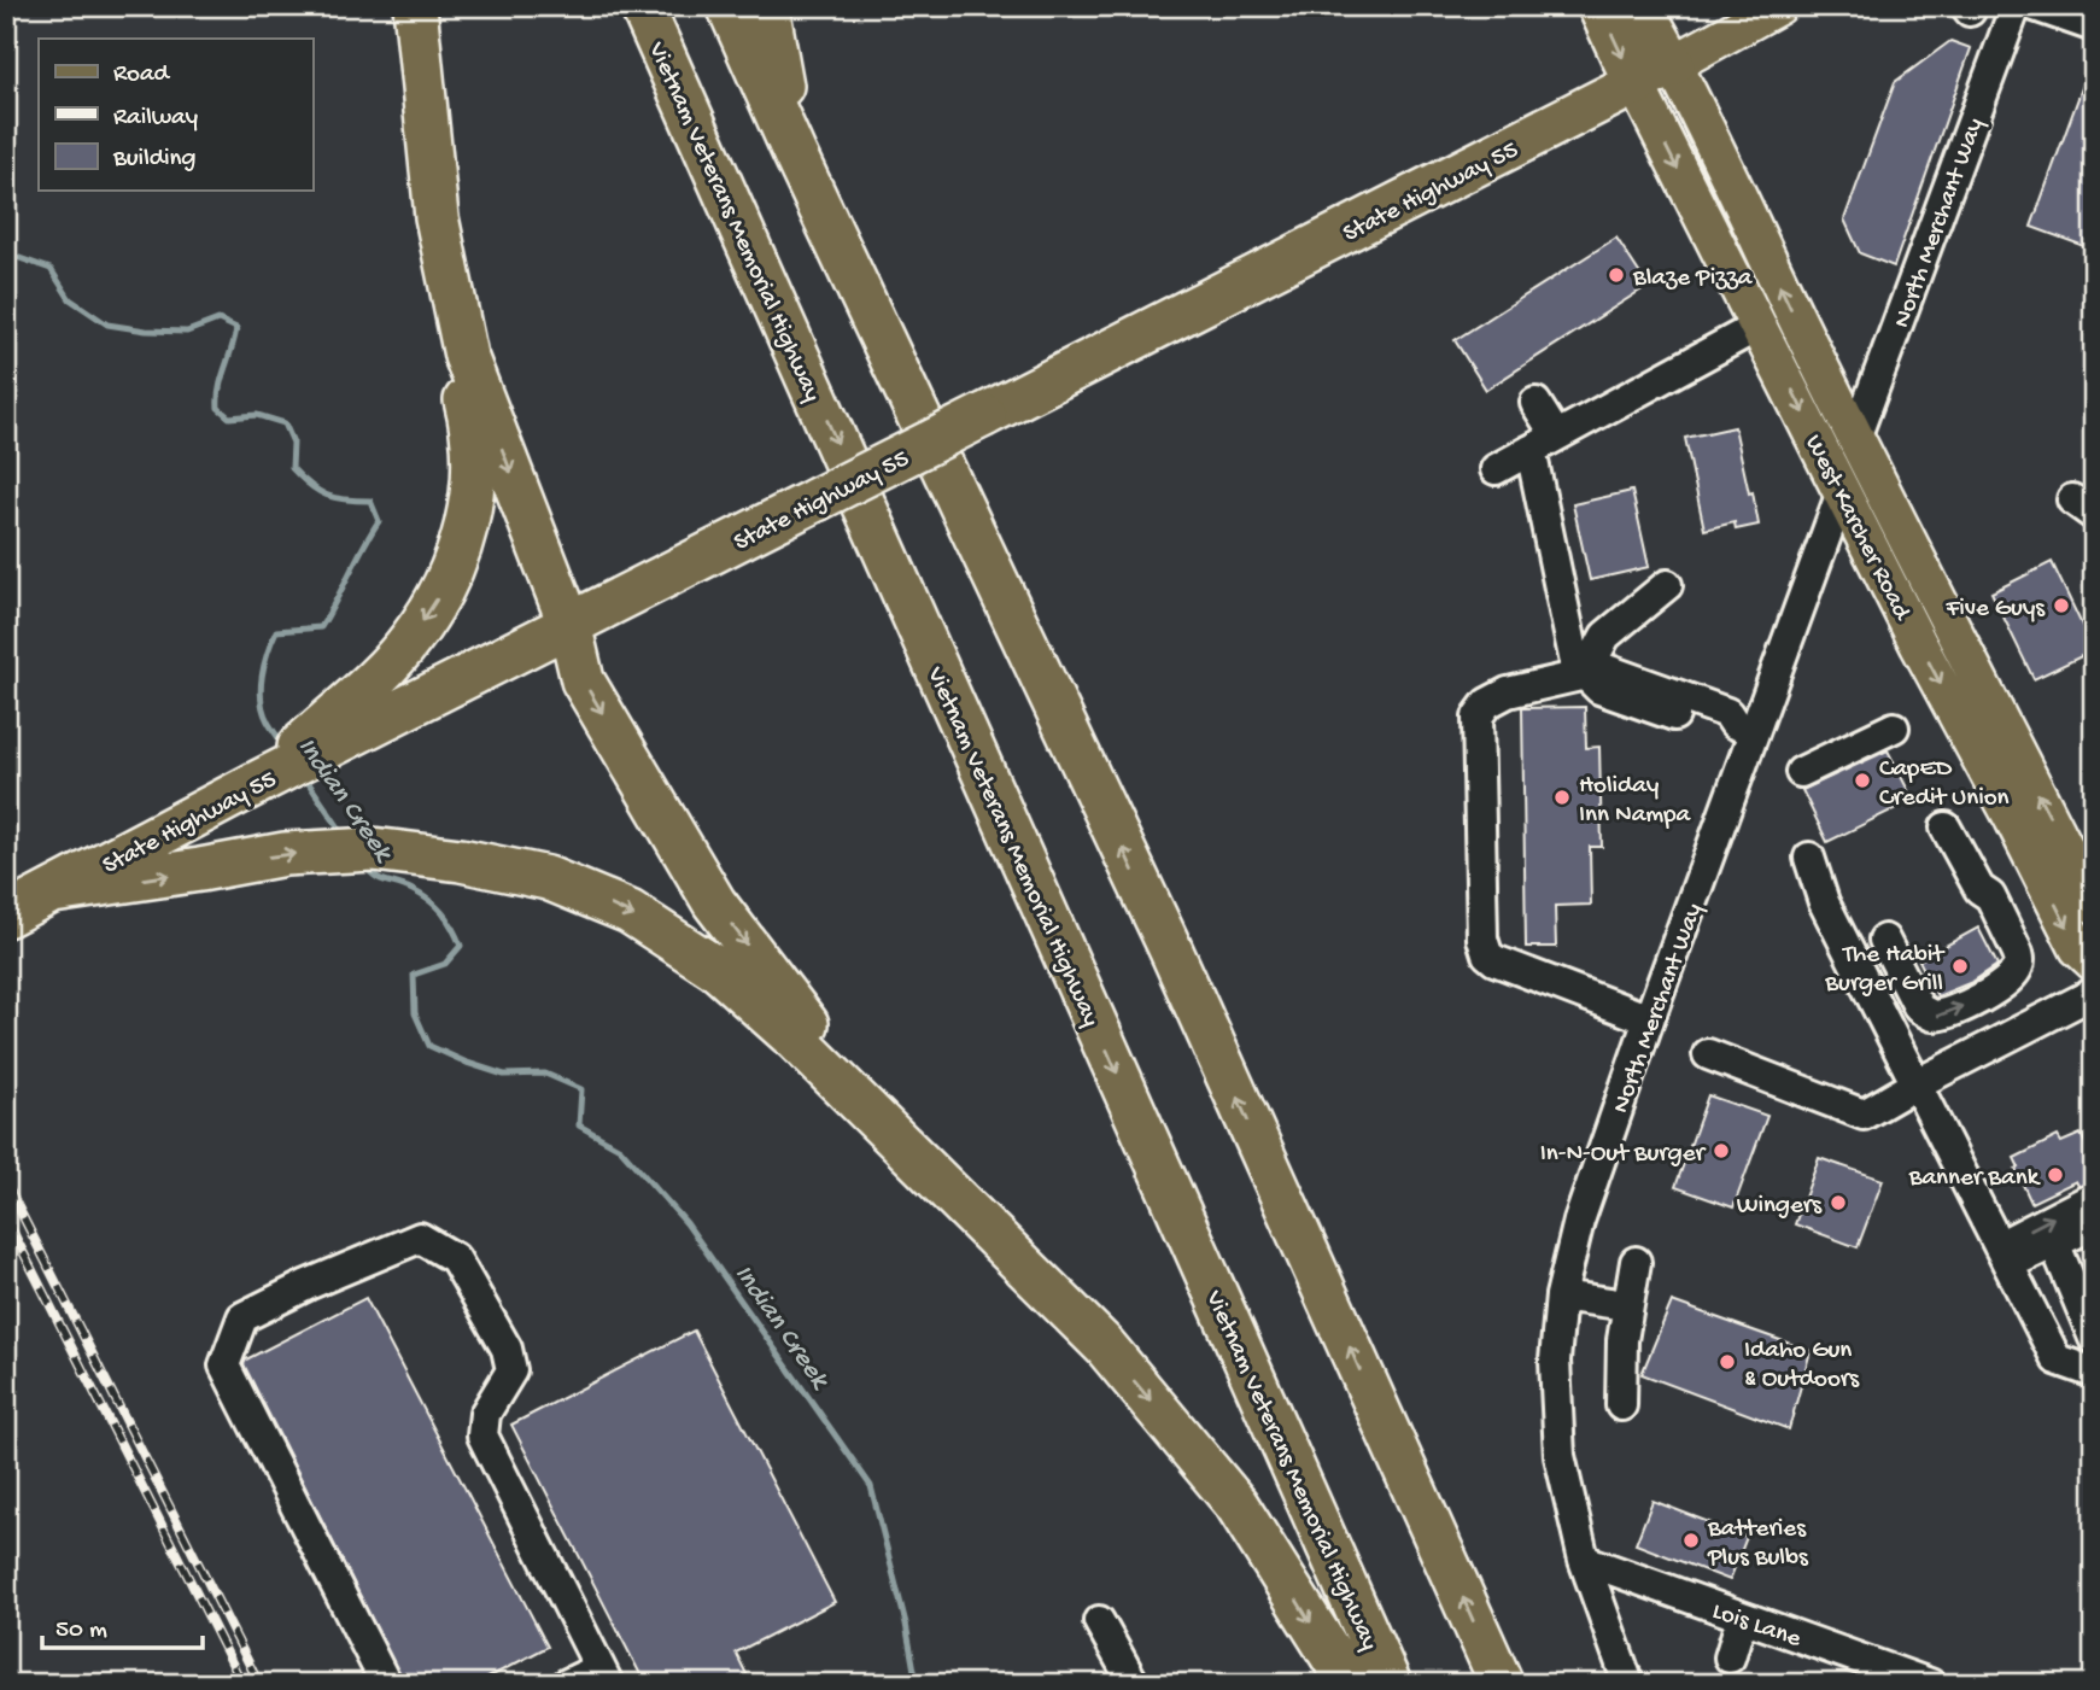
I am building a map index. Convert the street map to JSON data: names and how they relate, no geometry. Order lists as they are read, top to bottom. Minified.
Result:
{"streets":{"highway":["State Highway 55","Vietnam Veterans Memorial Highway"],"main road":["West Karcher Road"],"street":["North Merchant Way","Lois Lane"]},"crossings":[["State Highway 55","West Karcher Road"],["North Merchant Way","West Karcher Road"],["North Merchant Way","Lois Lane"]],"water":["Indian Creek"],"places":["Blaze Pizza","Five Guys","CapED Credit Union","Holiday Inn Nampa","The Habit Burger Grill","In-N-Out Burger","Banner Bank","Wingers","Idaho Gun & Outdoors","Batteries Plus Bulbs"],"legend":["Road","Railway","Building"],"scale_bar":"50 m"}
